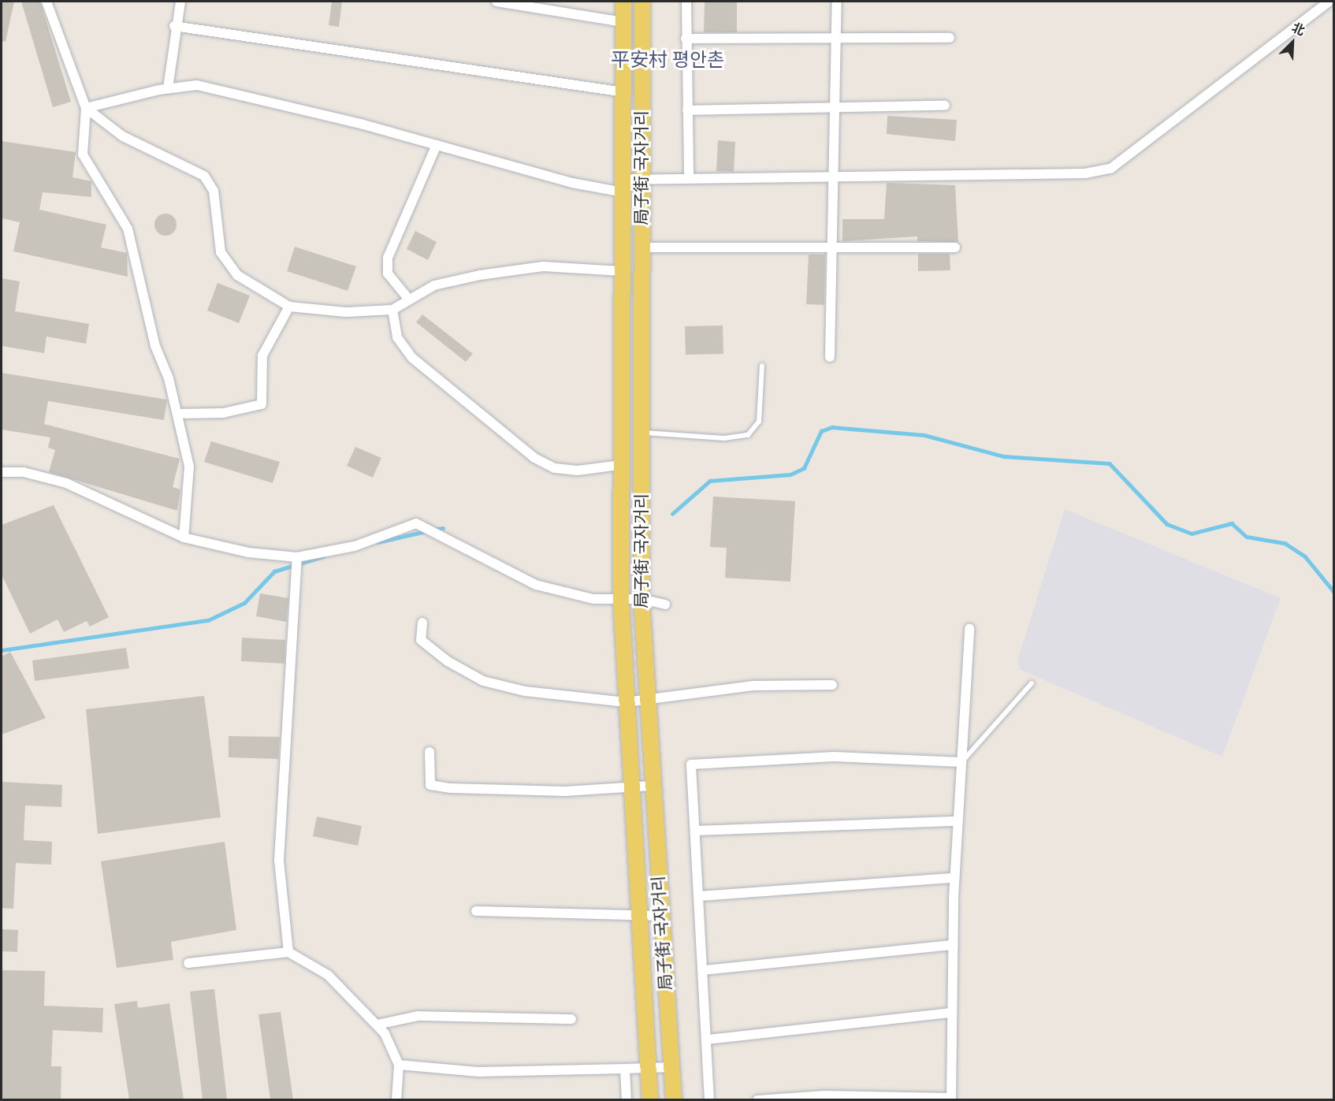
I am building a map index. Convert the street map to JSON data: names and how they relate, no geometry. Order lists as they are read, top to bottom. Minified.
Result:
{"streets":{"main road":["局子街 국자거리"]},"districts":["平安村 평안촌"],"north":"top right"}
